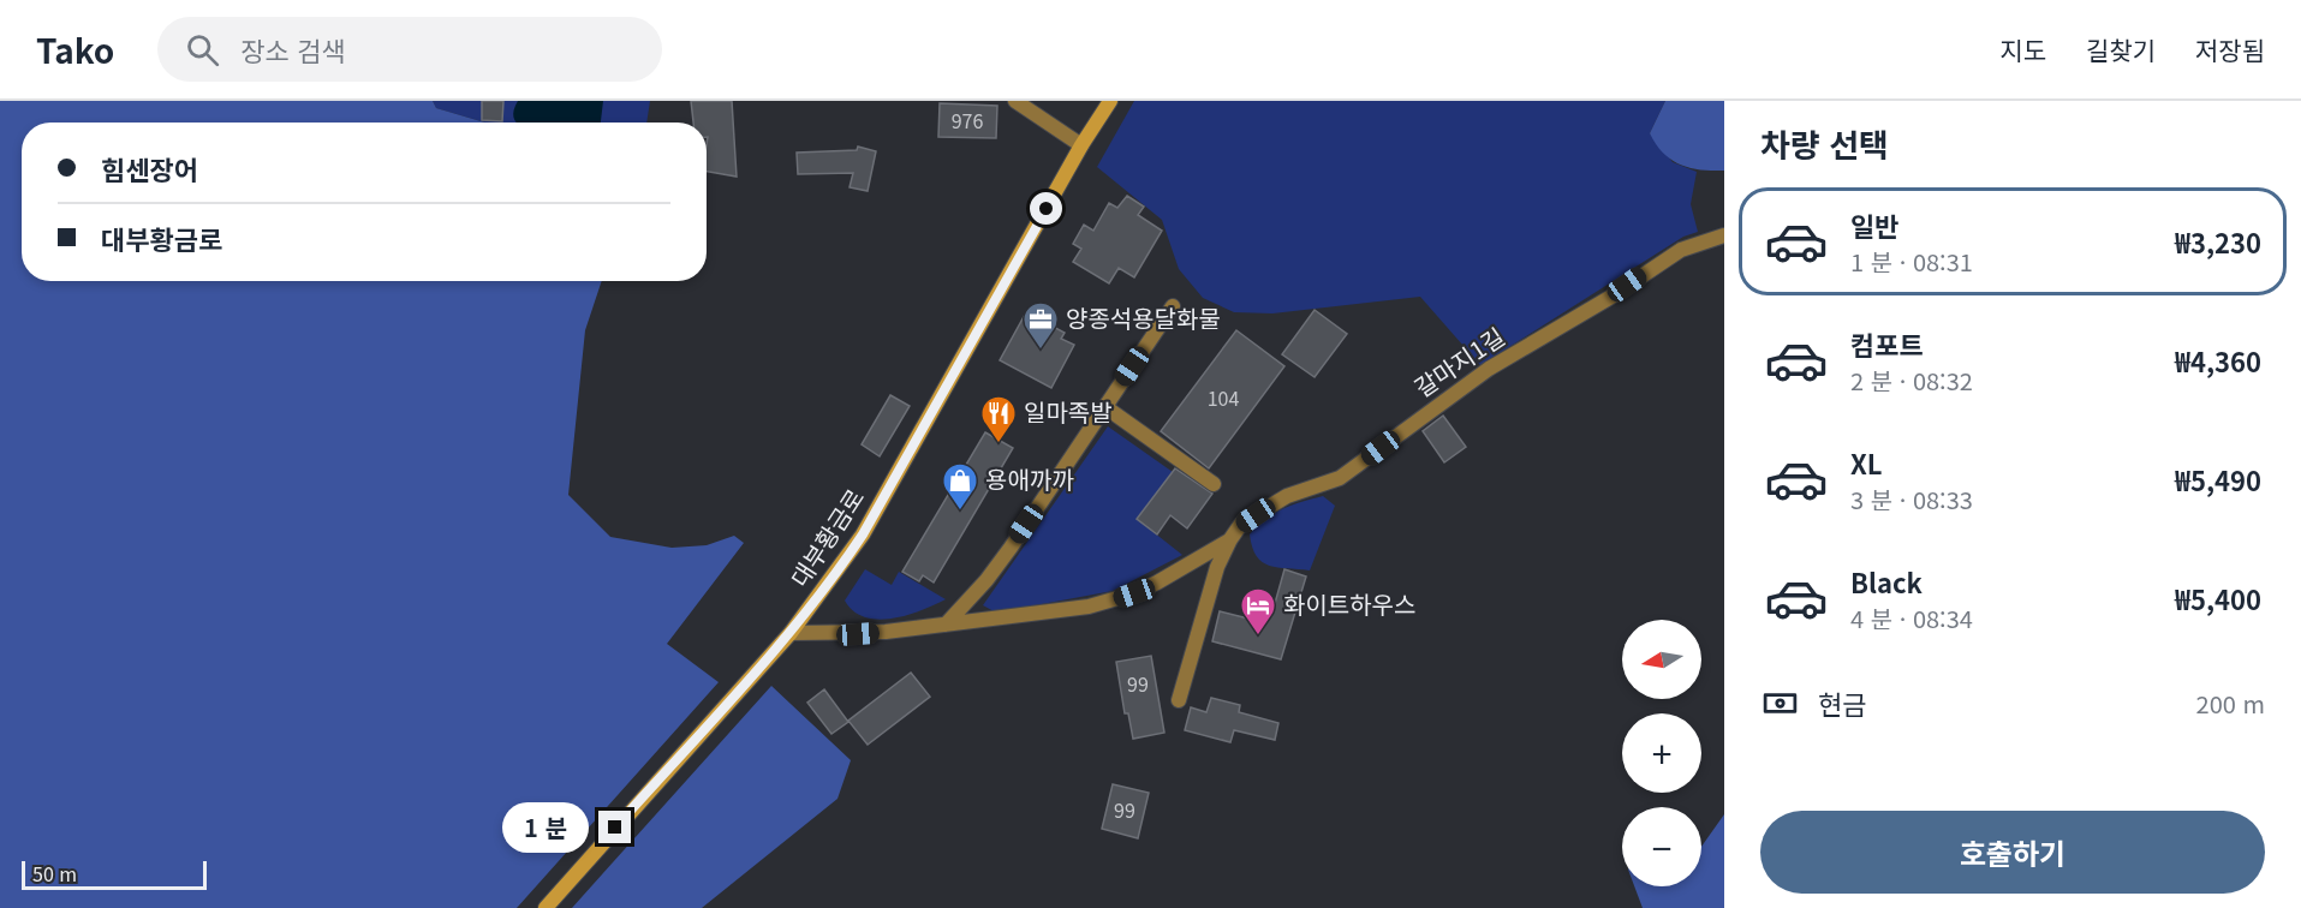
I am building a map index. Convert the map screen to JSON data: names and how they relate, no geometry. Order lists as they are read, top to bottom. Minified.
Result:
{"streets":{"main road":["대부황금로"],"lane":["갈마지1길"]},"crossings":[["갈마지1길","대부황금로"]],"places":{"office":["양종석용달화물"],"restaurant":["일마족발"],"shop":["용애까까"],"hotel":["화이트하우스"]},"house_numbers":["976","104","99","99"],"scale_bar":"50 m","north":"left","page":{"header":"Tako","search":"장소 검색","nav":["지도","길찾기","저장됨"],"heading":"차량 선택","banner":["힘센장어","대부황금로"],"list":[{"name":"일반","note":"1 분 · 08:31","value":"₩3,230"},{"name":"컴포트","note":"2 분 · 08:32","value":"₩4,360"},{"name":"XL","note":"3 분 · 08:33","value":"₩5,490"},{"name":"Black","note":"4 분 · 08:34","value":"₩5,400"}],"map_buttons":["+","−"],"pay":["현금","200 m"],"buttons":"호출하기","bubble":"1 분","scale":"50 m"}}
